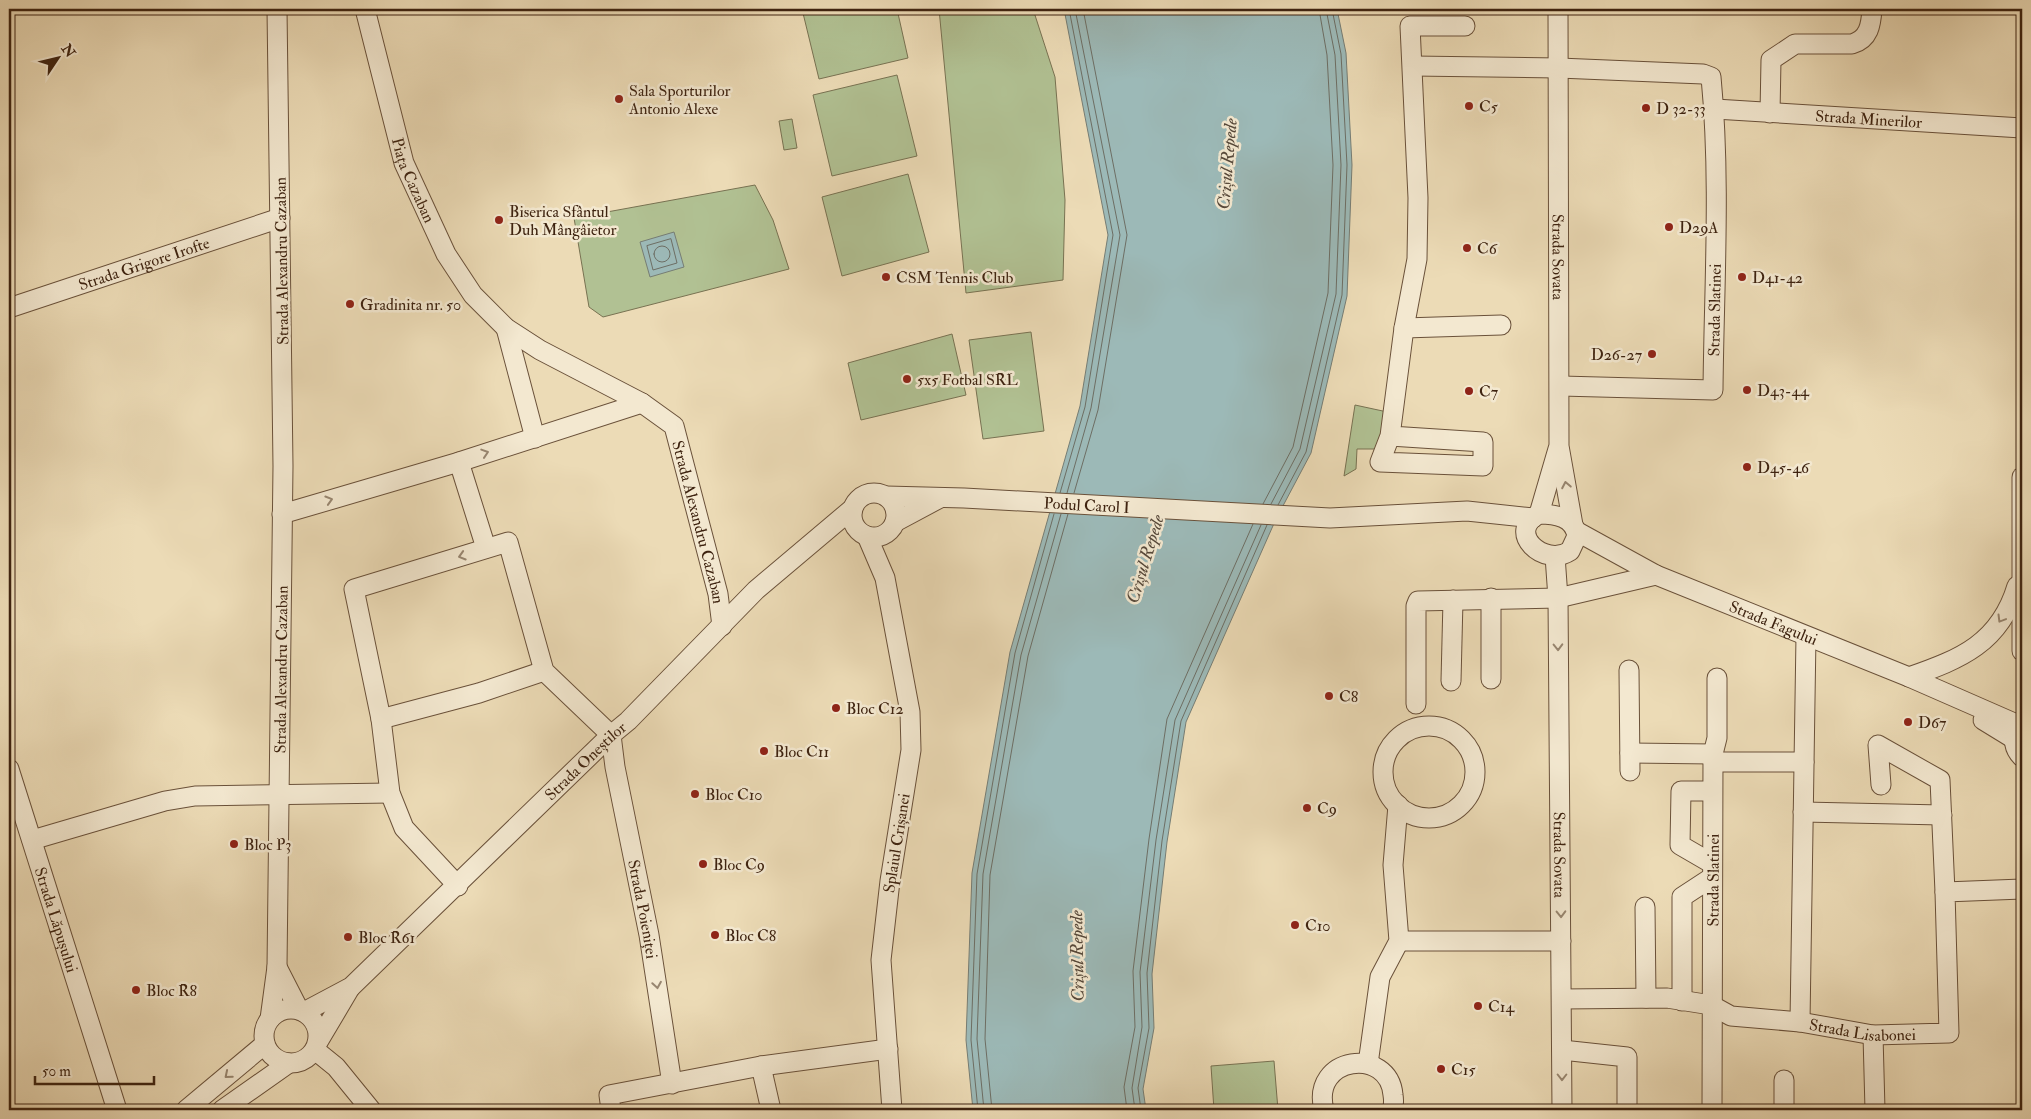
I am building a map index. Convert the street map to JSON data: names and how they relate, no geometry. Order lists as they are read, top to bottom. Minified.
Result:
{"streets":{"street":["Strada Minerilor","Piața Cazaban","Strada Sovata","Strada Alexandru Cazaban","Strada Grigore Irofte","Strada Slatinei","Podul Carol I","Strada Fagului","Strada Oneștilor","Splaiul Crișanei","Strada Poieniței","Strada Lăpușului","Strada Lisabonei"]},"crossings":[["Strada Minerilor","Strada Slatinei"],["Piața Cazaban","Strada Alexandru Cazaban"],["Strada Sovata","Strada Slatinei"],["Strada Sovata","Strada Fagului"],["Strada Sovata","Strada Lisabonei"],["Strada Alexandru Cazaban","Strada Grigore Irofte"],["Strada Alexandru Cazaban","Strada Oneștilor"],["Strada Slatinei","Strada Lisabonei"],["Podul Carol I","Strada Fagului"],["Podul Carol I","Strada Oneștilor"],["Podul Carol I","Splaiul Crișanei"],["Strada Oneștilor","Splaiul Crișanei"],["Strada Oneștilor","Strada Poieniței"]],"one_way":["Strada Poieniței"],"water":["Crișul Repede"],"places":["Sala Sporturilor Antonio Alexe","C5","D 32-33","Biserica Sfântul Duh Mângâietor","D29A","C6","CSM Tennis Club","D41-42","Gradinita nr. 50","D26-27","5x5 Fotbal SRL","D43-44","C7","D45-46","C8","Bloc C12","D67","Bloc C11","Bloc C10","C9","Bloc P3","Bloc C9","C10","Bloc C8","Bloc R61","Bloc R8","C14","C15"],"scale_bar":"50 m","north":"top right"}
